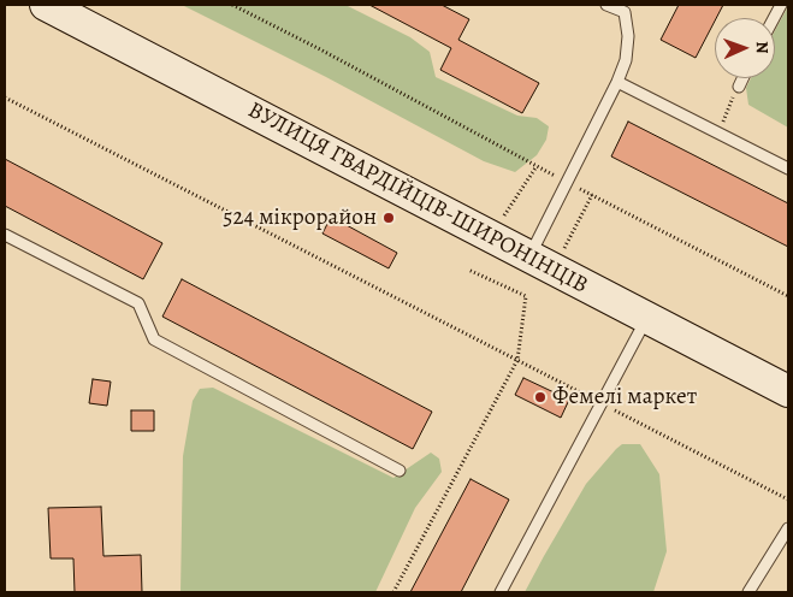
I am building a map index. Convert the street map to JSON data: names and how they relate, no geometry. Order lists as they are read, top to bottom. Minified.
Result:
{"streets":{"main road":["ВУЛИЦЯ ГВАРДІЙЦІВ-ШИРОНІНЦІВ"]},"places":["524 мікрорайон","Фемелі маркет"],"north":"right"}
